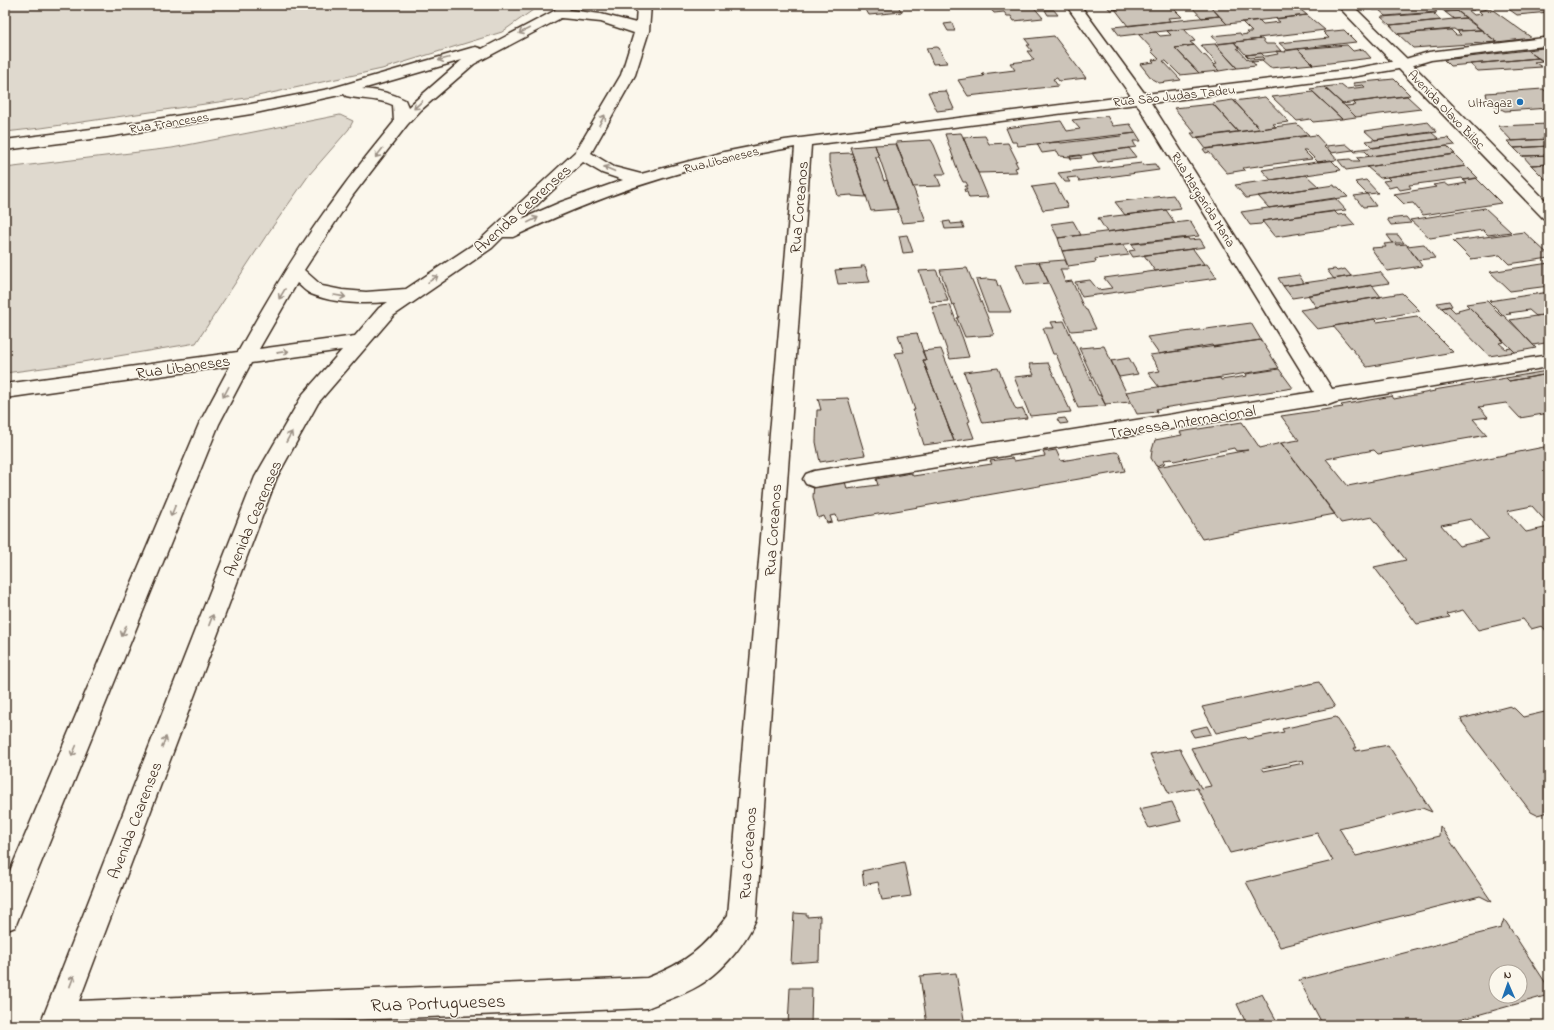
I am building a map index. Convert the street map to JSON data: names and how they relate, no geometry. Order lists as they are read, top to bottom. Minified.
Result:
{"streets":{"street":["Rua São Judas Tadeu","Avenida Olavo Bilac","Rua Franceses","Rua Libaneses","Rua Margarida Maria","Rua Coreanos","Avenida Cearenses","Travessa Internacional","Rua Portugueses"]},"crossings":[["Rua São Judas Tadeu","Avenida Olavo Bilac"],["Rua São Judas Tadeu","Rua Libaneses"],["Rua São Judas Tadeu","Rua Margarida Maria"],["Rua São Judas Tadeu","Rua Coreanos"],["Rua Libaneses","Rua Coreanos"],["Rua Libaneses","Avenida Cearenses"],["Rua Margarida Maria","Travessa Internacional"],["Rua Coreanos","Rua Portugueses"],["Avenida Cearenses","Rua Portugueses"]],"places":["Ultragaz"],"north":"top"}
